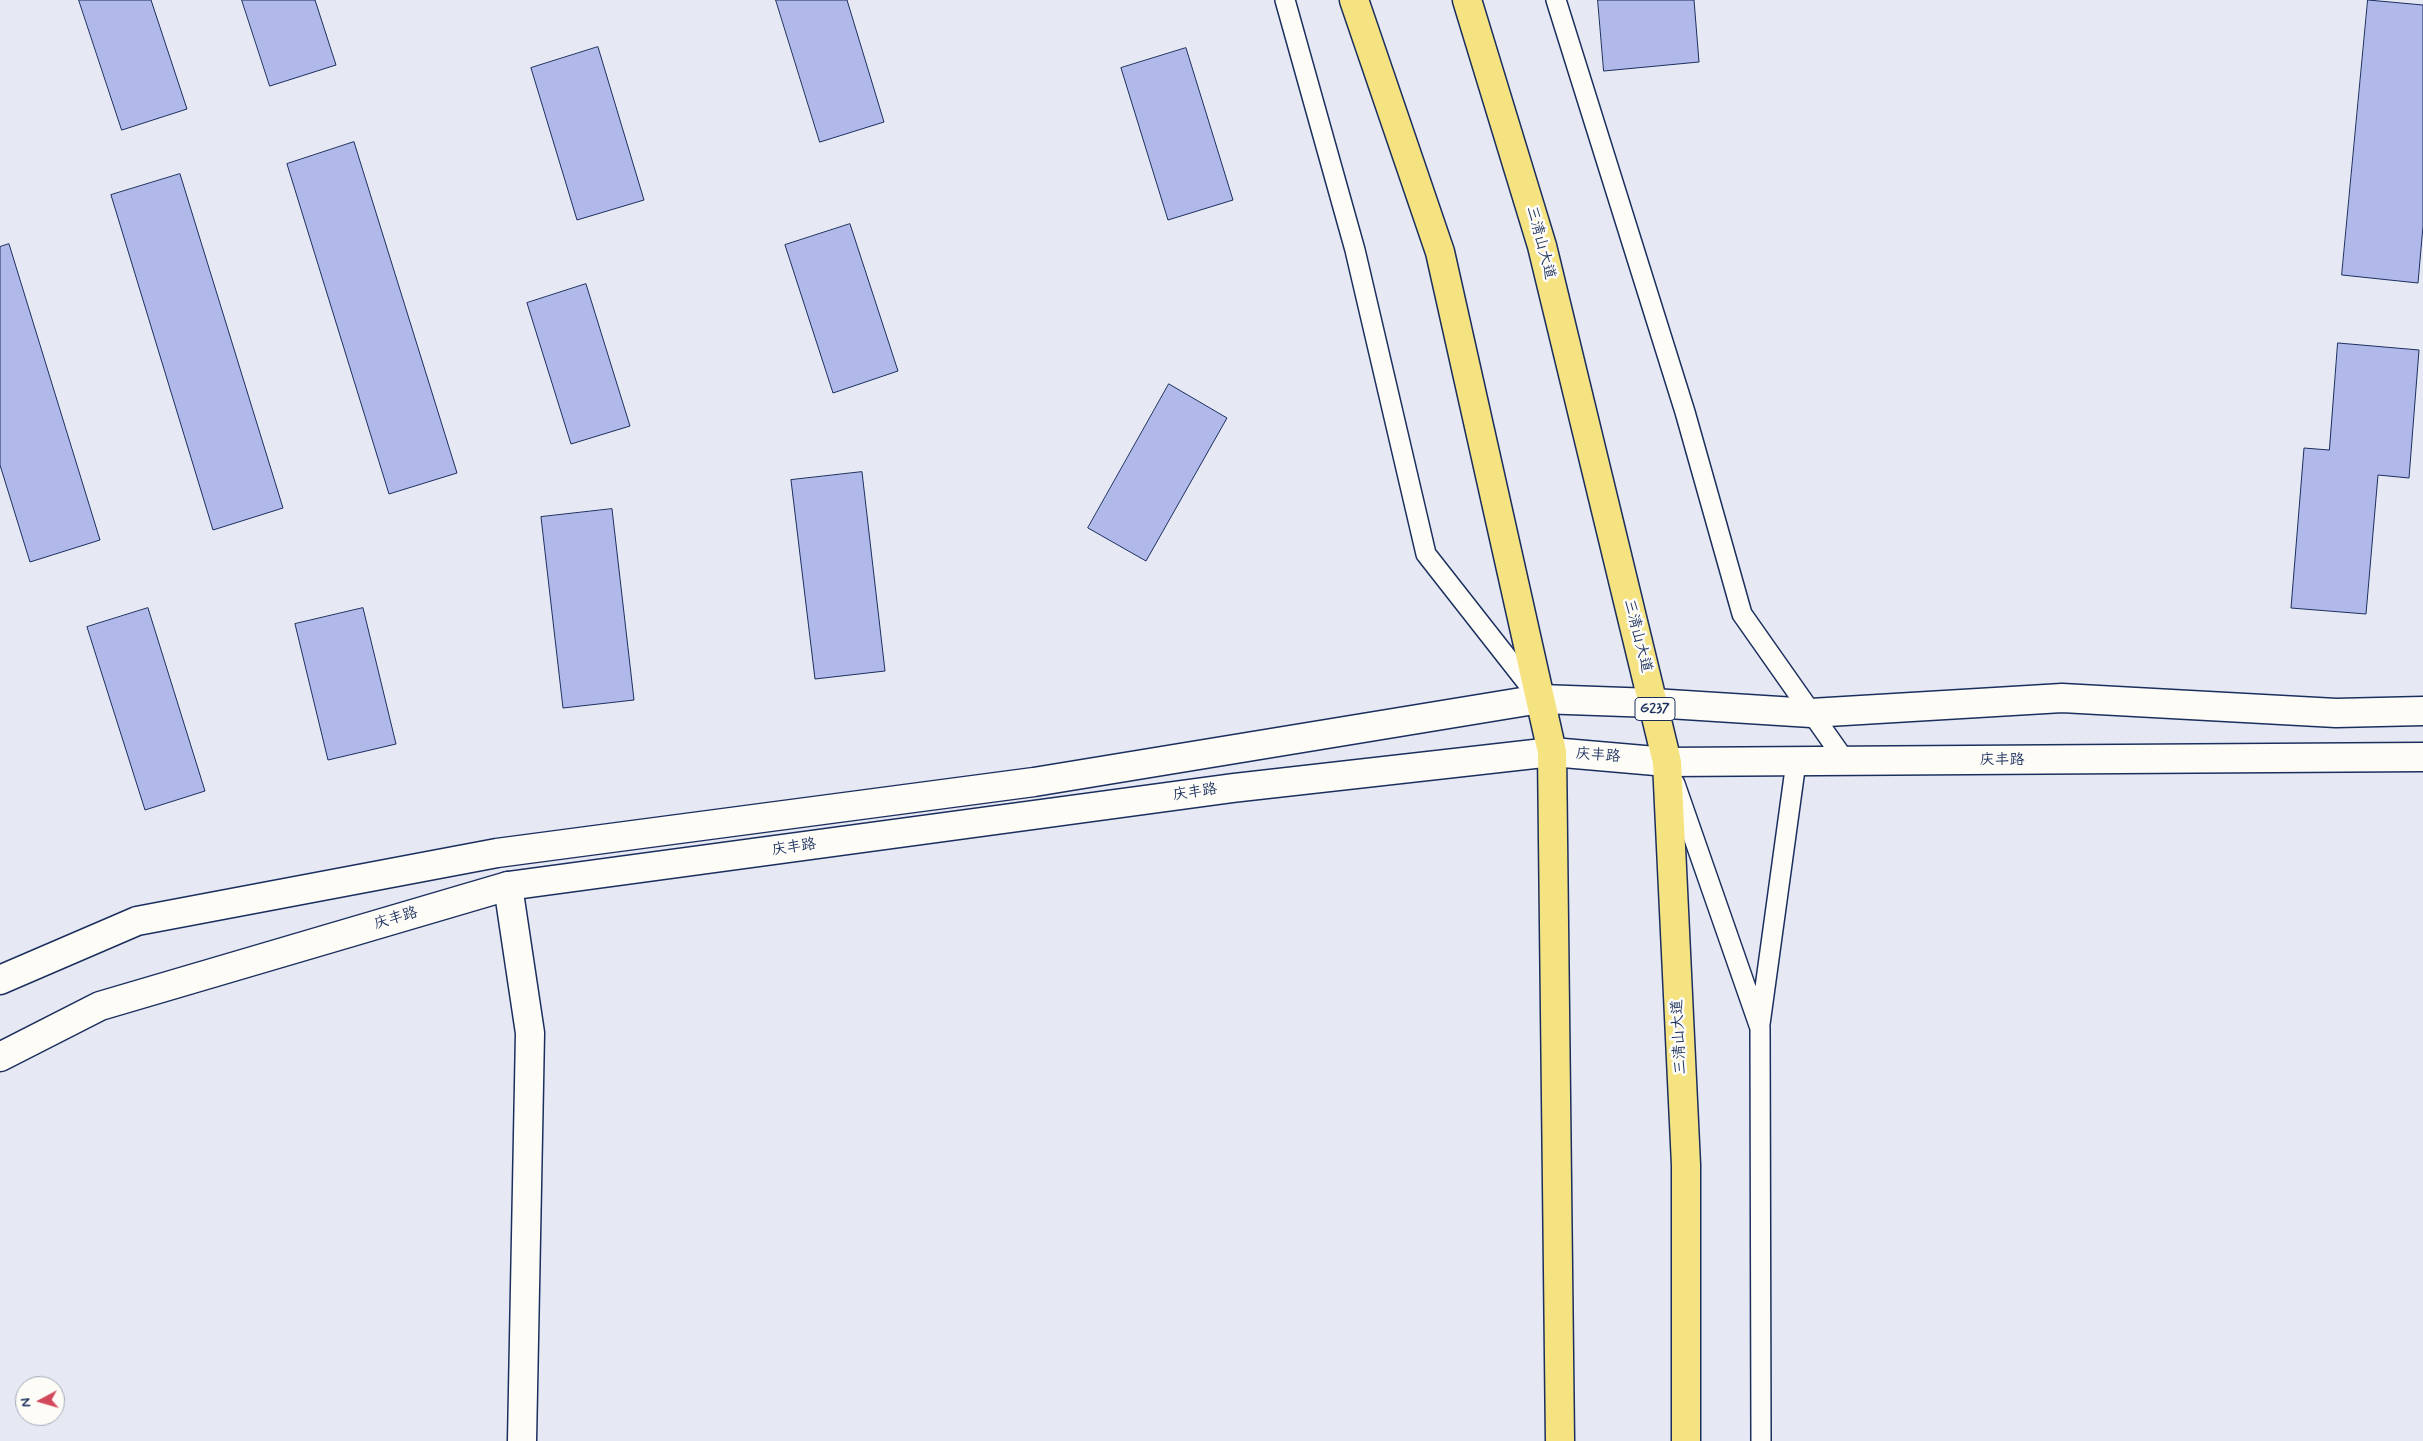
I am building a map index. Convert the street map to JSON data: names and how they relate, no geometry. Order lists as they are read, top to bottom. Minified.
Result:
{"streets":{"highway":["三清山大道","G237"],"main road":["庆丰路"]},"crossings":[["三清山大道","庆丰路"]],"north":"left"}
